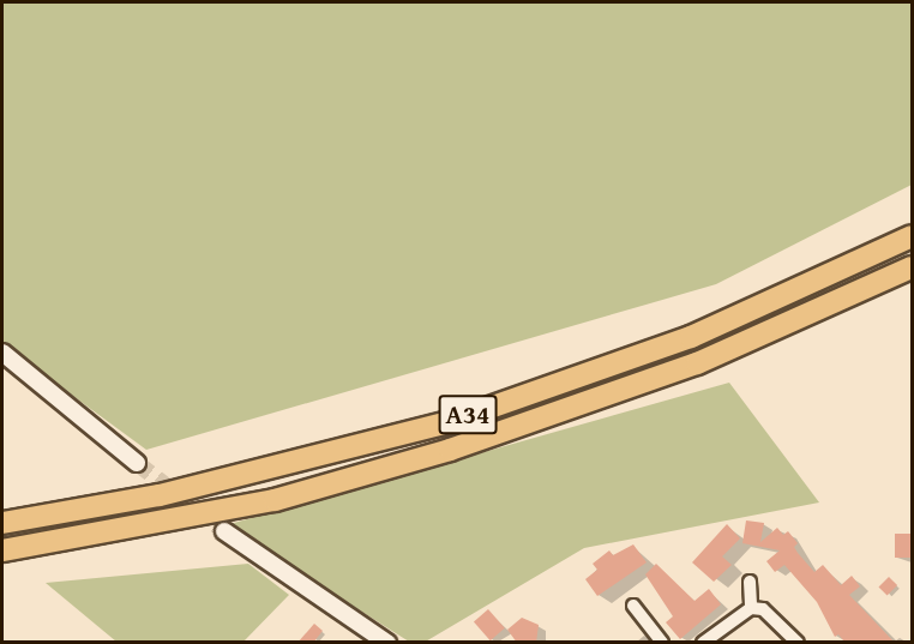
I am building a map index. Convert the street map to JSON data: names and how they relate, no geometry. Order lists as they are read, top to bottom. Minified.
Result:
{"streets":{"highway":["A34"]}}
